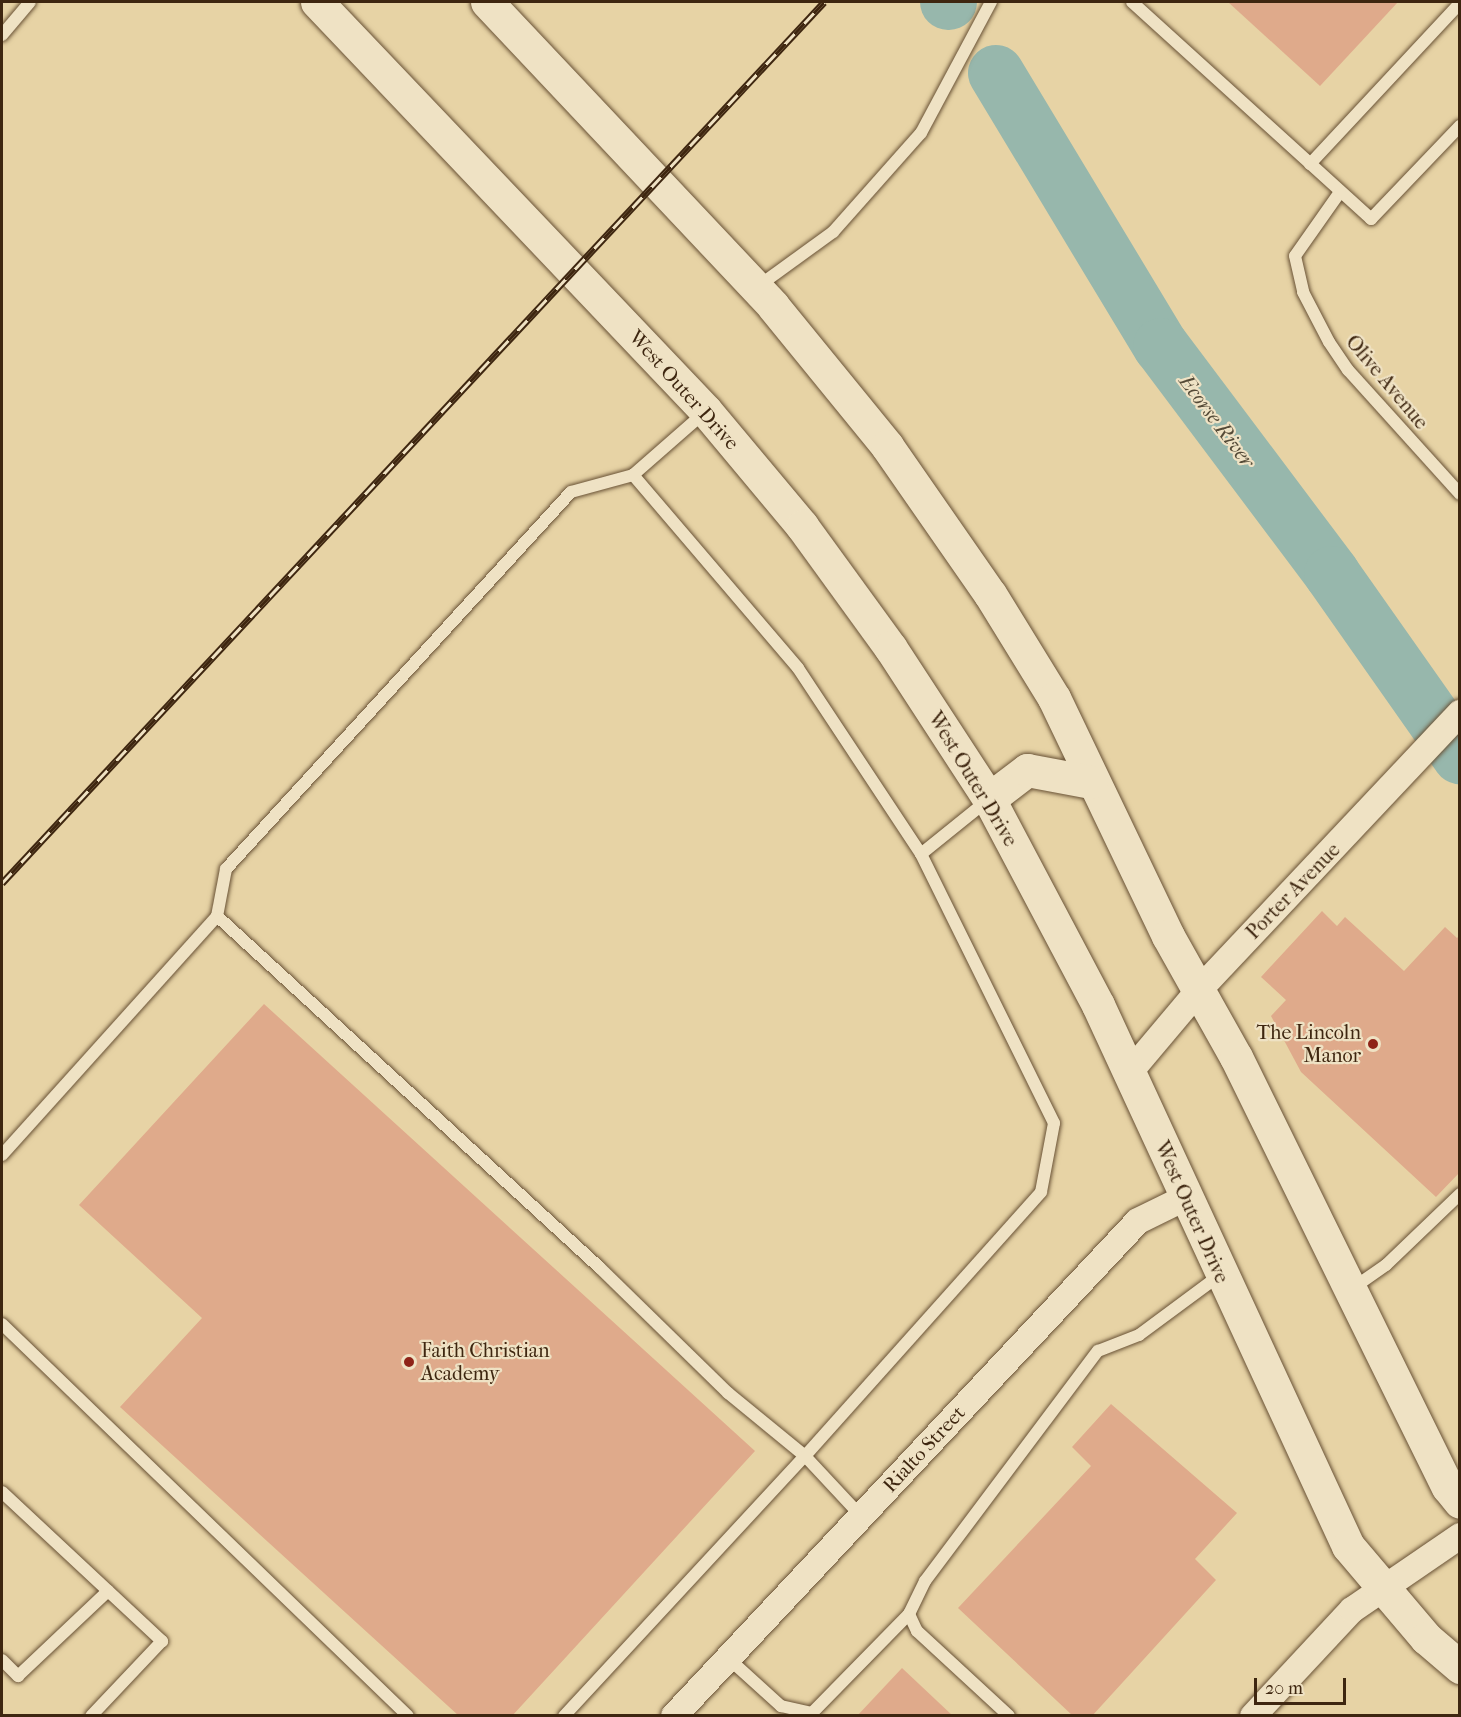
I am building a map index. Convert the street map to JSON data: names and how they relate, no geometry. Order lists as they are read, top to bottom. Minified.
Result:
{"streets":{"main road":["West Outer Drive"],"street":["Porter Avenue","Rialto Street"],"lane":["Olive Avenue"]},"crossings":[["West Outer Drive","Porter Avenue"],["West Outer Drive","Rialto Street"]],"water":["Ecorse River"],"places":["The Lincoln Manor","Faith Christian Academy"],"scale_bar":"20 m"}
